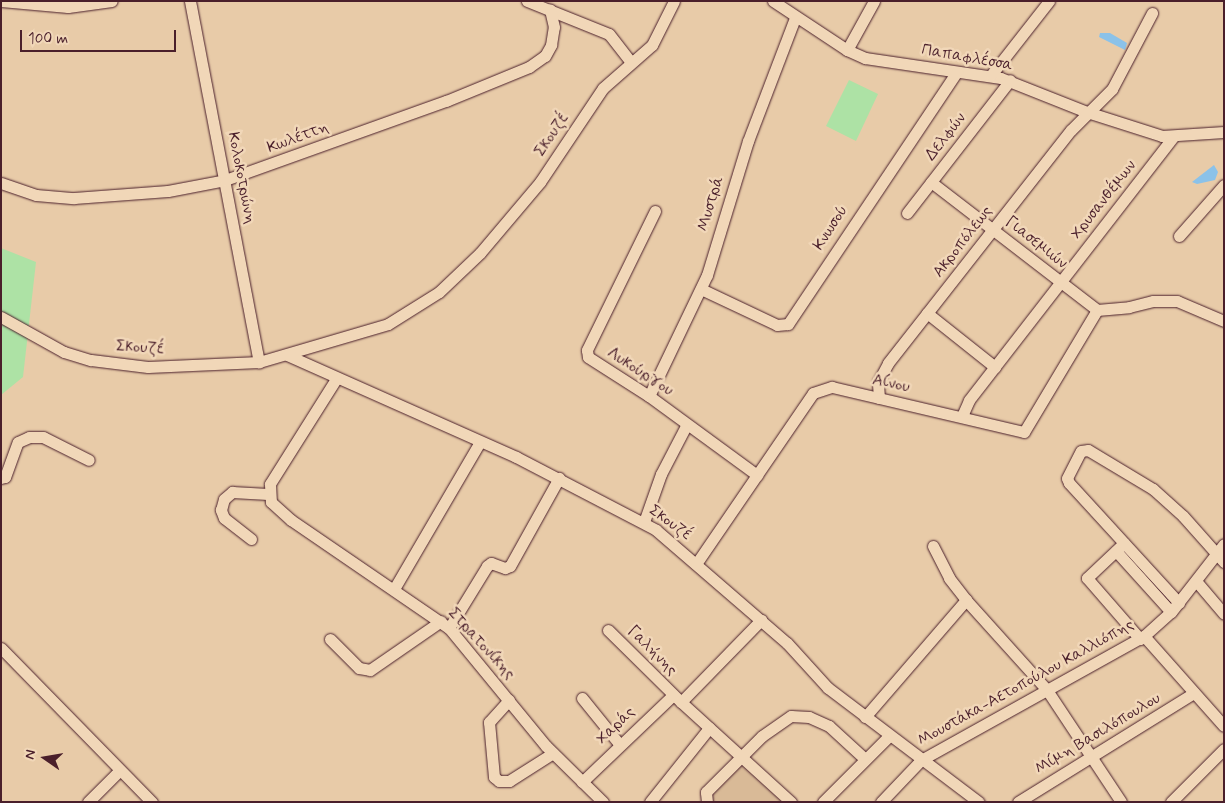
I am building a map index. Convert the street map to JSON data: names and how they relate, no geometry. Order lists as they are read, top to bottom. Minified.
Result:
{"streets":{"street":["Παπαφλέσσα","Σκουζέ","Δελφών","Κωλέττη","Κολοκοτρώνη","Χρυσανθέμων","Μυστρά","Κνωσού","Ακροπόλεως","Γιασεμιών","Λυκούργου","Αίνου","Στρατονίκης","Γαλήνης","Μουστάκα-Αετοπούλου Καλλιόπης","Χαράς","Μίμη Βασιλόπουλου"]},"crossings":[["Παπαφλέσσα","Δελφών"],["Παπαφλέσσα","Χρυσανθέμων"],["Παπαφλέσσα","Μυστρά"],["Παπαφλέσσα","Κνωσού"],["Παπαφλέσσα","Ακροπόλεως"],["Σκουζέ","Κολοκοτρώνη"],["Σκουζέ","Αίνου"],["Σκουζέ","Μουστάκα-Αετοπούλου Καλλιόπης"],["Σκουζέ","Χαράς"],["Δελφών","Γιασεμιών"],["Κωλέττη","Κολοκοτρώνη"],["Χρυσανθέμων","Γιασεμιών"],["Χρυσανθέμων","Αίνου"],["Μυστρά","Κνωσού"],["Μυστρά","Λυκούργου"],["Ακροπόλεως","Γιασεμιών"],["Ακροπόλεως","Αίνου"],["Γιασεμιών","Αίνου"],["Λυκούργου","Αίνου"],["Στρατονίκης","Χαράς"],["Γαλήνης","Χαράς"]],"scale_bar":"100 m","north":"left"}
